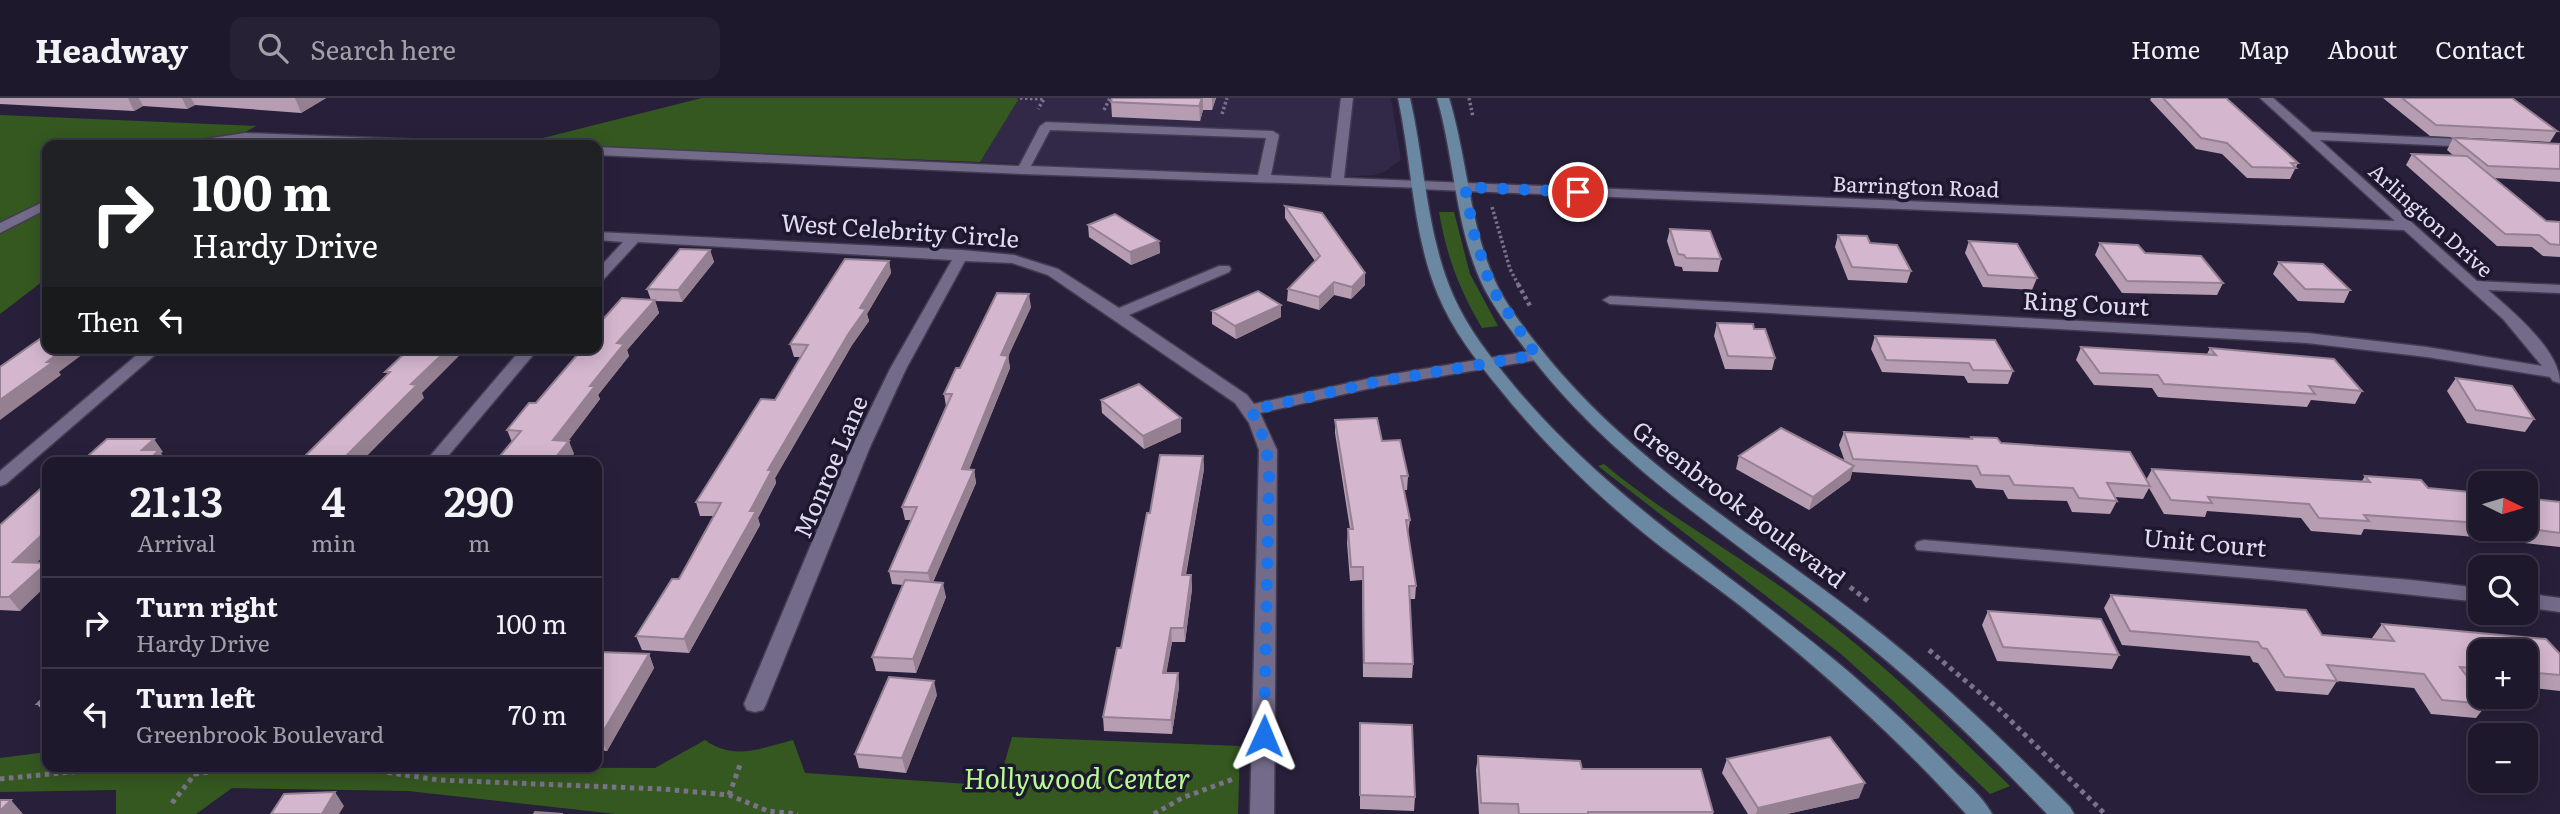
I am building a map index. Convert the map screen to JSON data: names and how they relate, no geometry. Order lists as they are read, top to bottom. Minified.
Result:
{"streets":{"main road":["Greenbrook Boulevard"],"street":["Barrington Road","Arlington Drive","West Celebrity Circle","Ring Court","Monroe Lane","Unit Court"]},"crossings":[["Barrington Road","Arlington Drive"],["Barrington Road","Greenbrook Boulevard"],["Arlington Drive","Ring Court"],["West Celebrity Circle","Monroe Lane"]],"parks":["Hollywood Center"],"north":"right","page":{"header":"Headway","search":"Search here","nav":["Home","Map","About","Contact"],"turn":["100 m","Hardy Drive"],"then":"Then","eta":["21:13","Arrival","4","min","290","m"],"map_buttons":["+","−"],"list":[{"name":"Turn right","note":"Hardy Drive","value":"100 m"},{"name":"Turn left","note":"Greenbrook Boulevard","value":"70 m"}]}}
